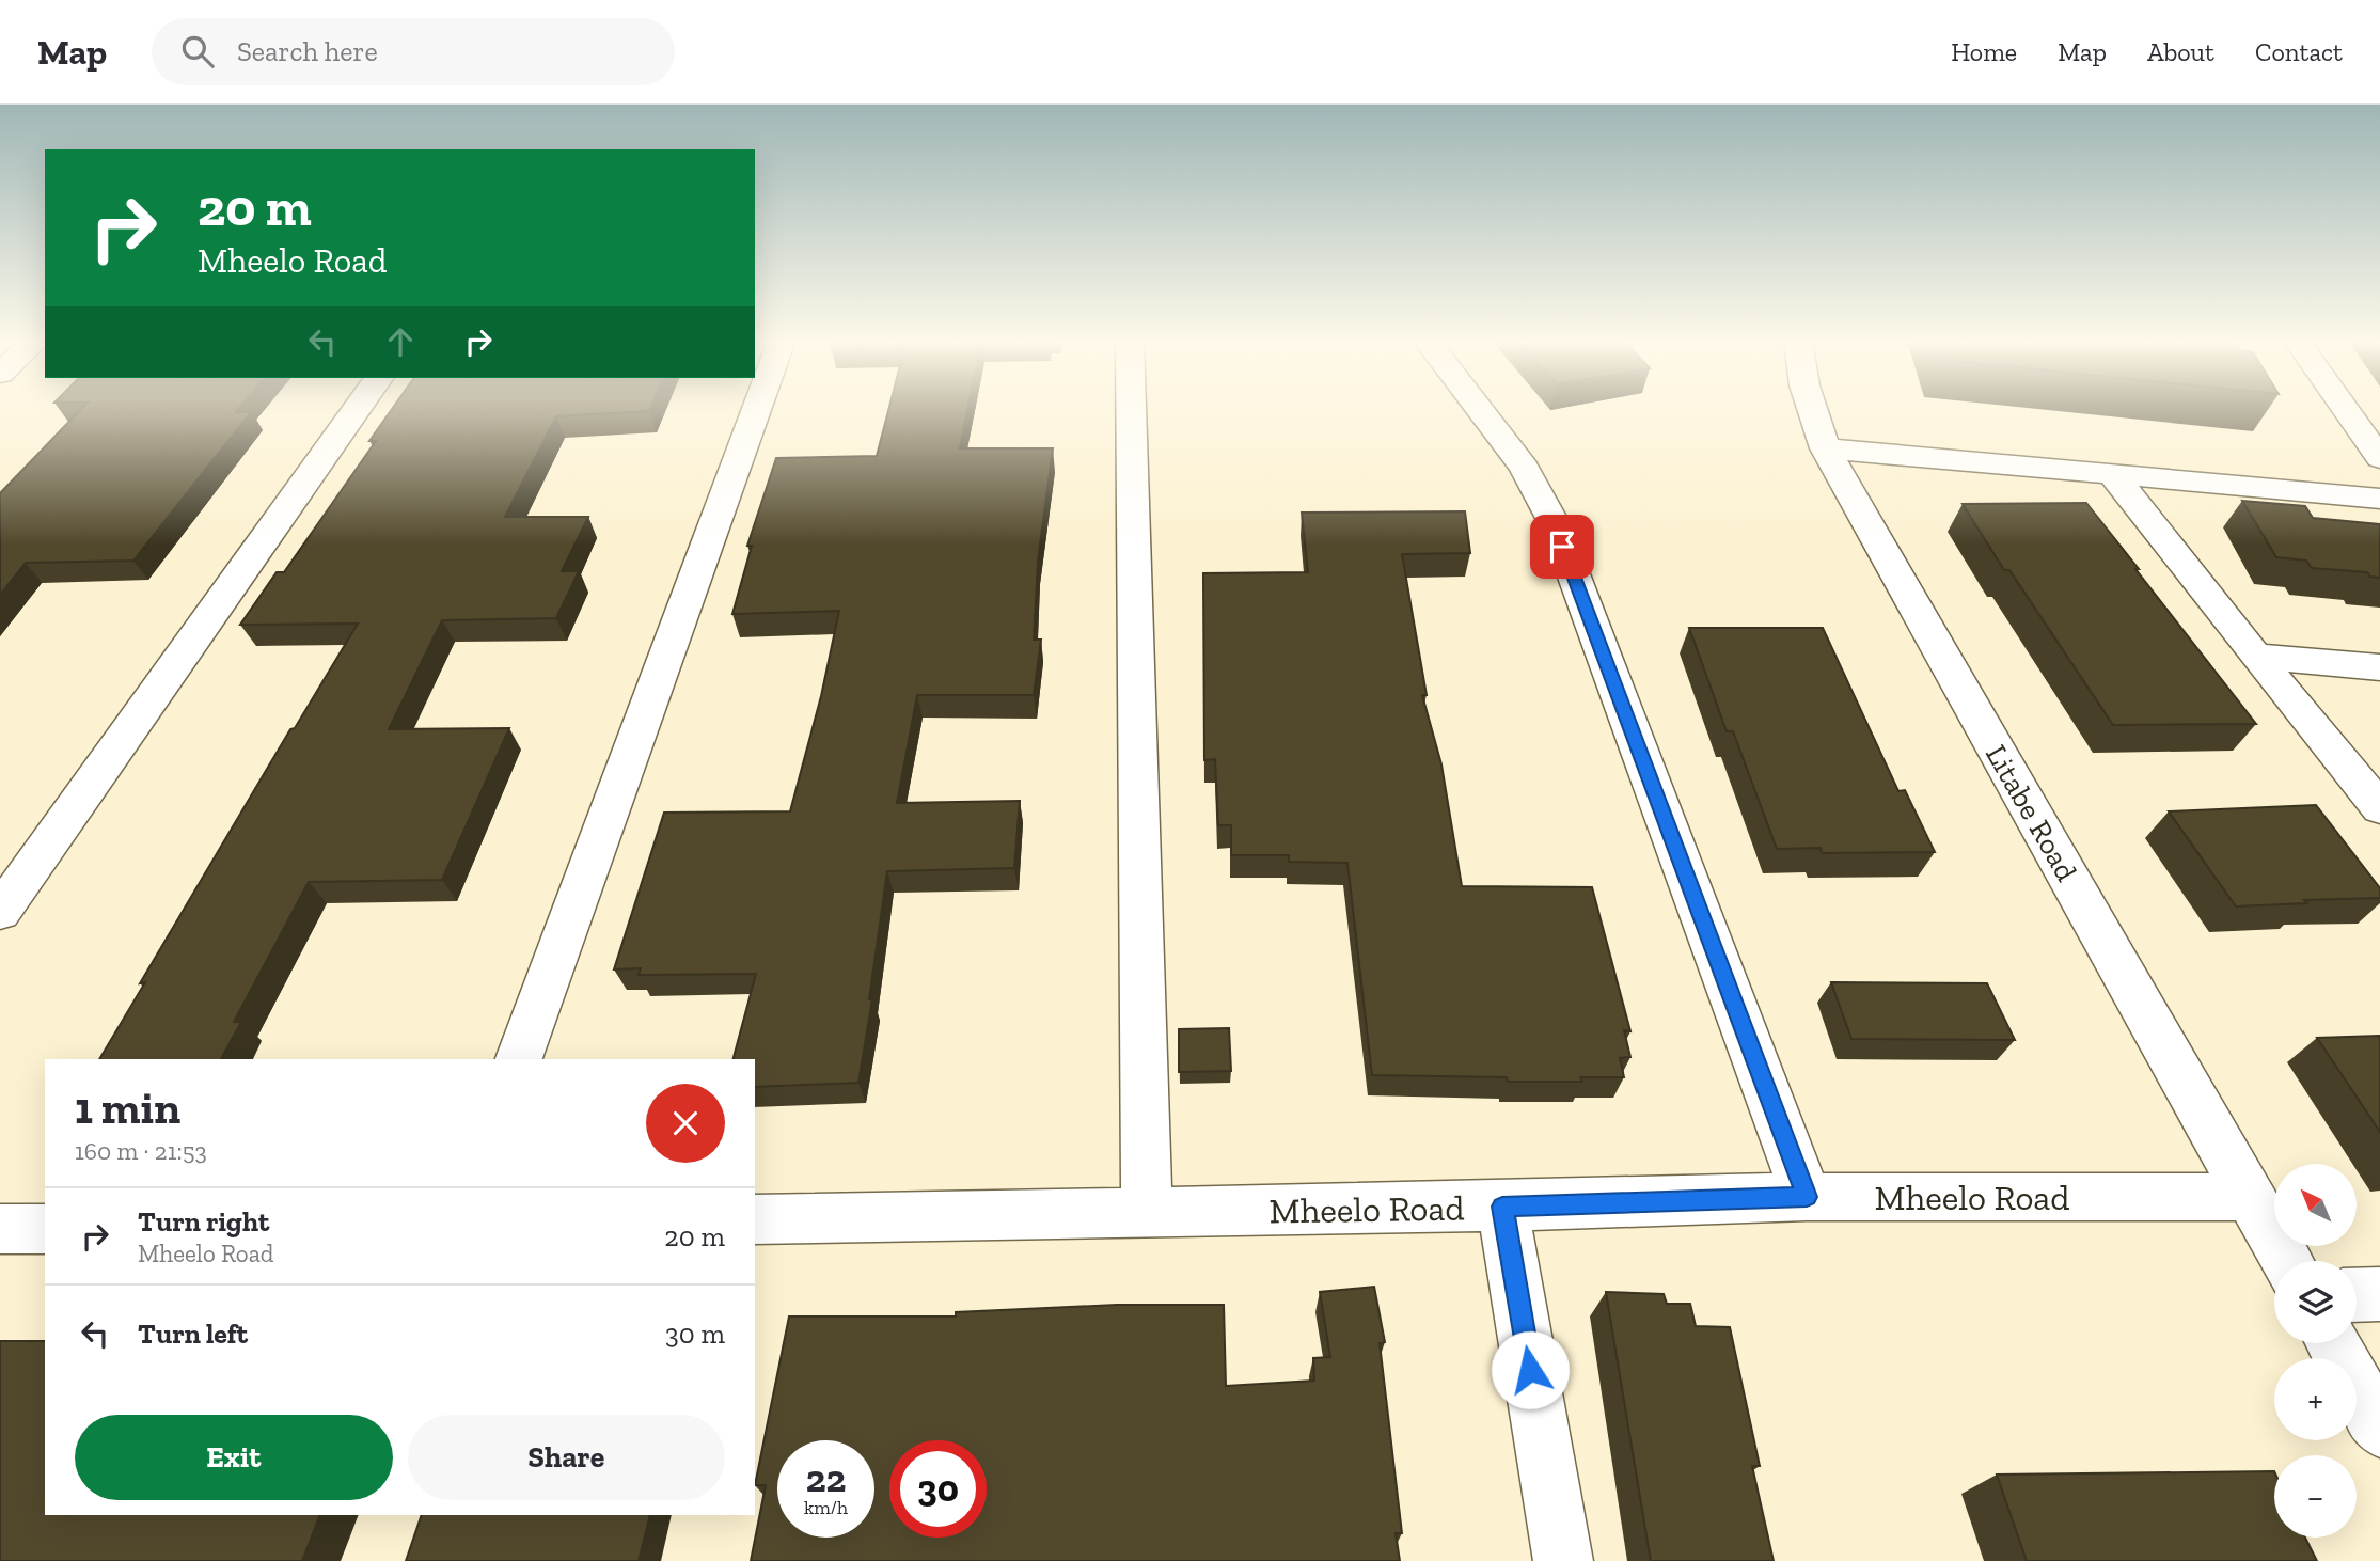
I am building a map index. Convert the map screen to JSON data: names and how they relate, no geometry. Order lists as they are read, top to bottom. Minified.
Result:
{"streets":{"street":["Litabe Road","Mheelo Road"]},"crossings":[["Litabe Road","Mheelo Road"]],"north":"top left","page":{"header":"Map","search":"Search here","nav":["Home","Map","About","Contact"],"turn":["20 m","Mheelo Road"],"heading":["1 min","160 m · 21:53"],"map_buttons":["+","−"],"list":[{"name":"Turn right","note":"Mheelo Road","value":"20 m"},{"name":"Turn left","value":"30 m"}],"buttons":["Exit","Share"],"speed":"22 km/h","limit":"30"}}
